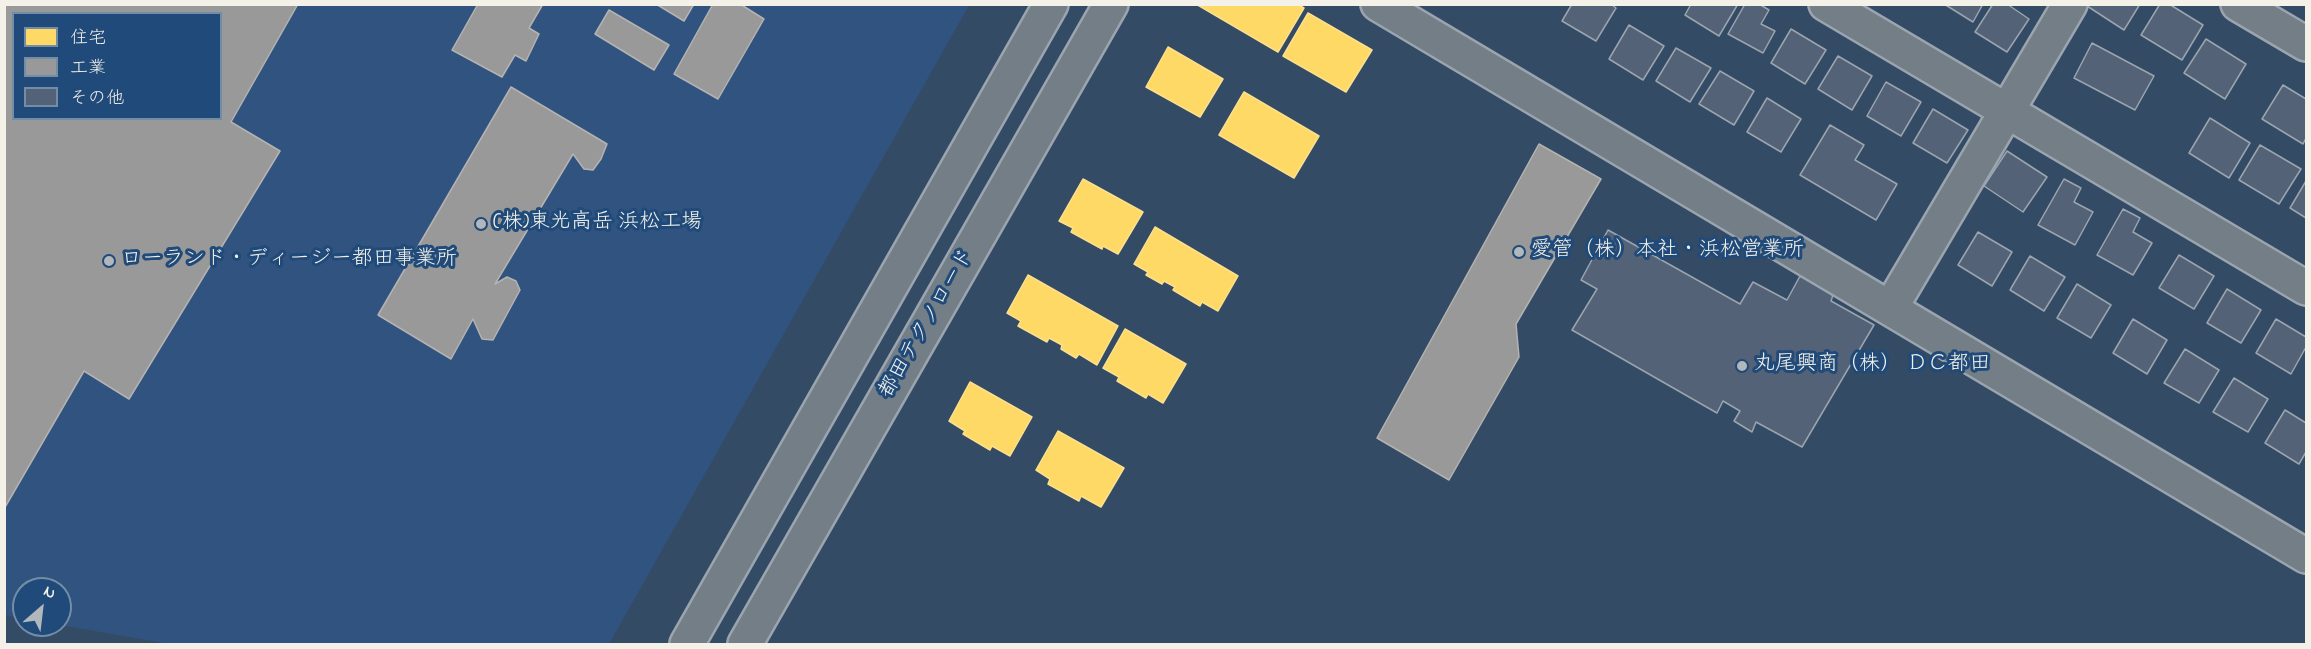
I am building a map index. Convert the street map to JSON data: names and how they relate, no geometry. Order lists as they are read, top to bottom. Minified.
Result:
{"streets":{"street":["都田テクノロード"]},"places":["(株)東光高岳 浜松工場","愛管（株）本社・浜松営業所","ローランド・ディージー都田事業所","丸尾興商（株） ＤＣ都田"],"legend":["住宅","工業","その他"],"north":"top right"}
